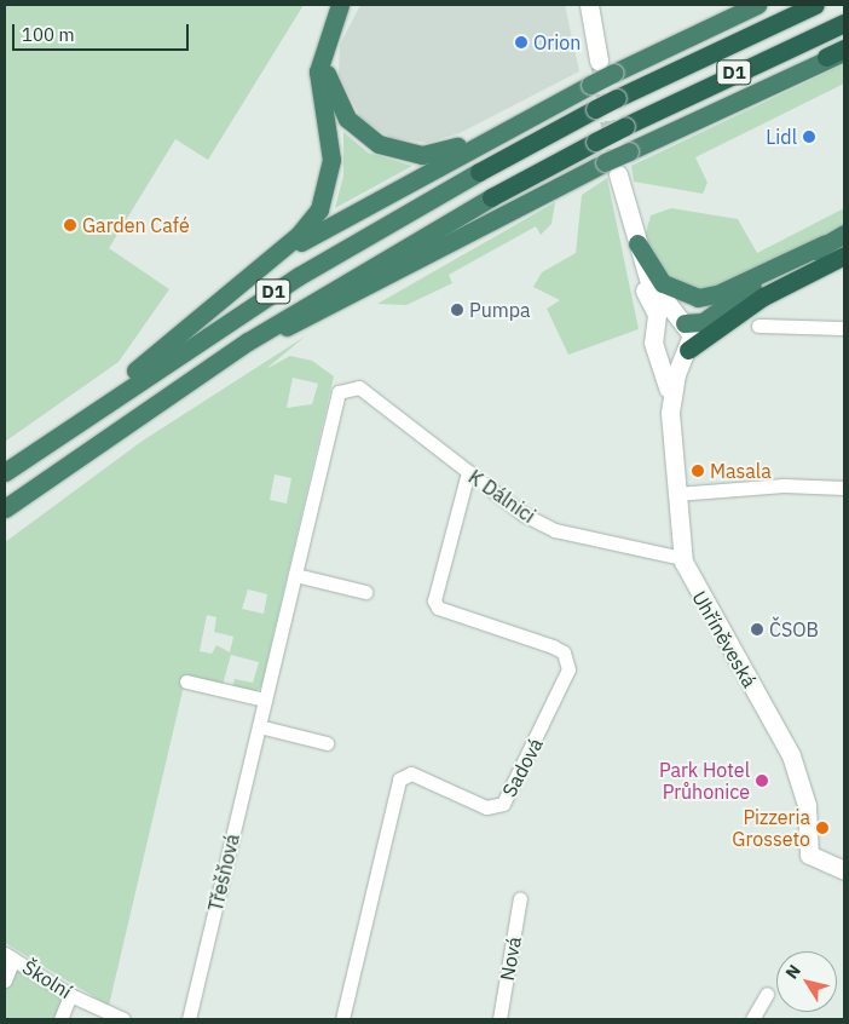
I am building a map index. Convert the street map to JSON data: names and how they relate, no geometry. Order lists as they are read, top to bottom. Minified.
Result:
{"streets":{"highway":["D1"],"street":["K Dálnici","Uhříněveská","Sadová","Třešňová","Nová","Školní"]},"crossings":[["K Dálnici","Uhříněveská"],["K Dálnici","Sadová"],["K Dálnici","Třešňová"]],"places":["Orion","Lidl","Garden Café","Pumpa","Masala","ČSOB","Park Hotel Průhonice","Pizzeria Grosseto"],"scale_bar":"100 m","north":"top left"}
